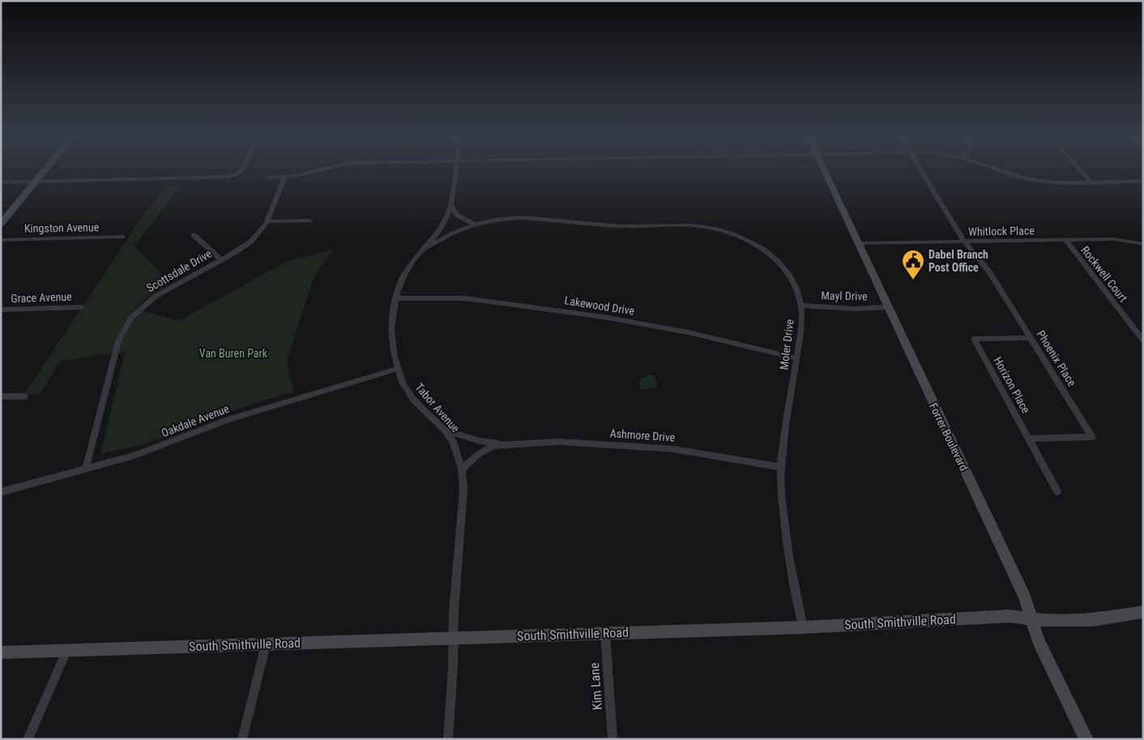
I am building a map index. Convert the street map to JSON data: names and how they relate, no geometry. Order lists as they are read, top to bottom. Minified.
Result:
{"streets":{"main road":["Forrer Boulevard","South Smithville Road"],"street":["Kingston Avenue","Whitlock Place","Scottsdale Drive","Rockwell Court","Mayl Drive","Grace Avenue","Lakewood Drive","Moler Drive","Phoenix Place","Horizon Place","Tabor Avenue","Oakdale Avenue","Ashmore Drive","Kim Lane"]},"crossings":[["Whitlock Place","Rockwell Court"],["Whitlock Place","Phoenix Place"],["Whitlock Place","Forrer Boulevard"],["Scottsdale Drive","Oakdale Avenue"],["Mayl Drive","Moler Drive"],["Mayl Drive","Forrer Boulevard"],["Lakewood Drive","Moler Drive"],["Lakewood Drive","Tabor Avenue"],["Moler Drive","Tabor Avenue"],["Moler Drive","Ashmore Drive"],["Moler Drive","South Smithville Road"],["Phoenix Place","Horizon Place"],["Tabor Avenue","Oakdale Avenue"],["Tabor Avenue","Ashmore Drive"],["Tabor Avenue","South Smithville Road"],["Forrer Boulevard","South Smithville Road"],["South Smithville Road","Kim Lane"]],"parks":["Van Buren Park"],"places":{"public building":["Dabel Branch Post Office"]}}
